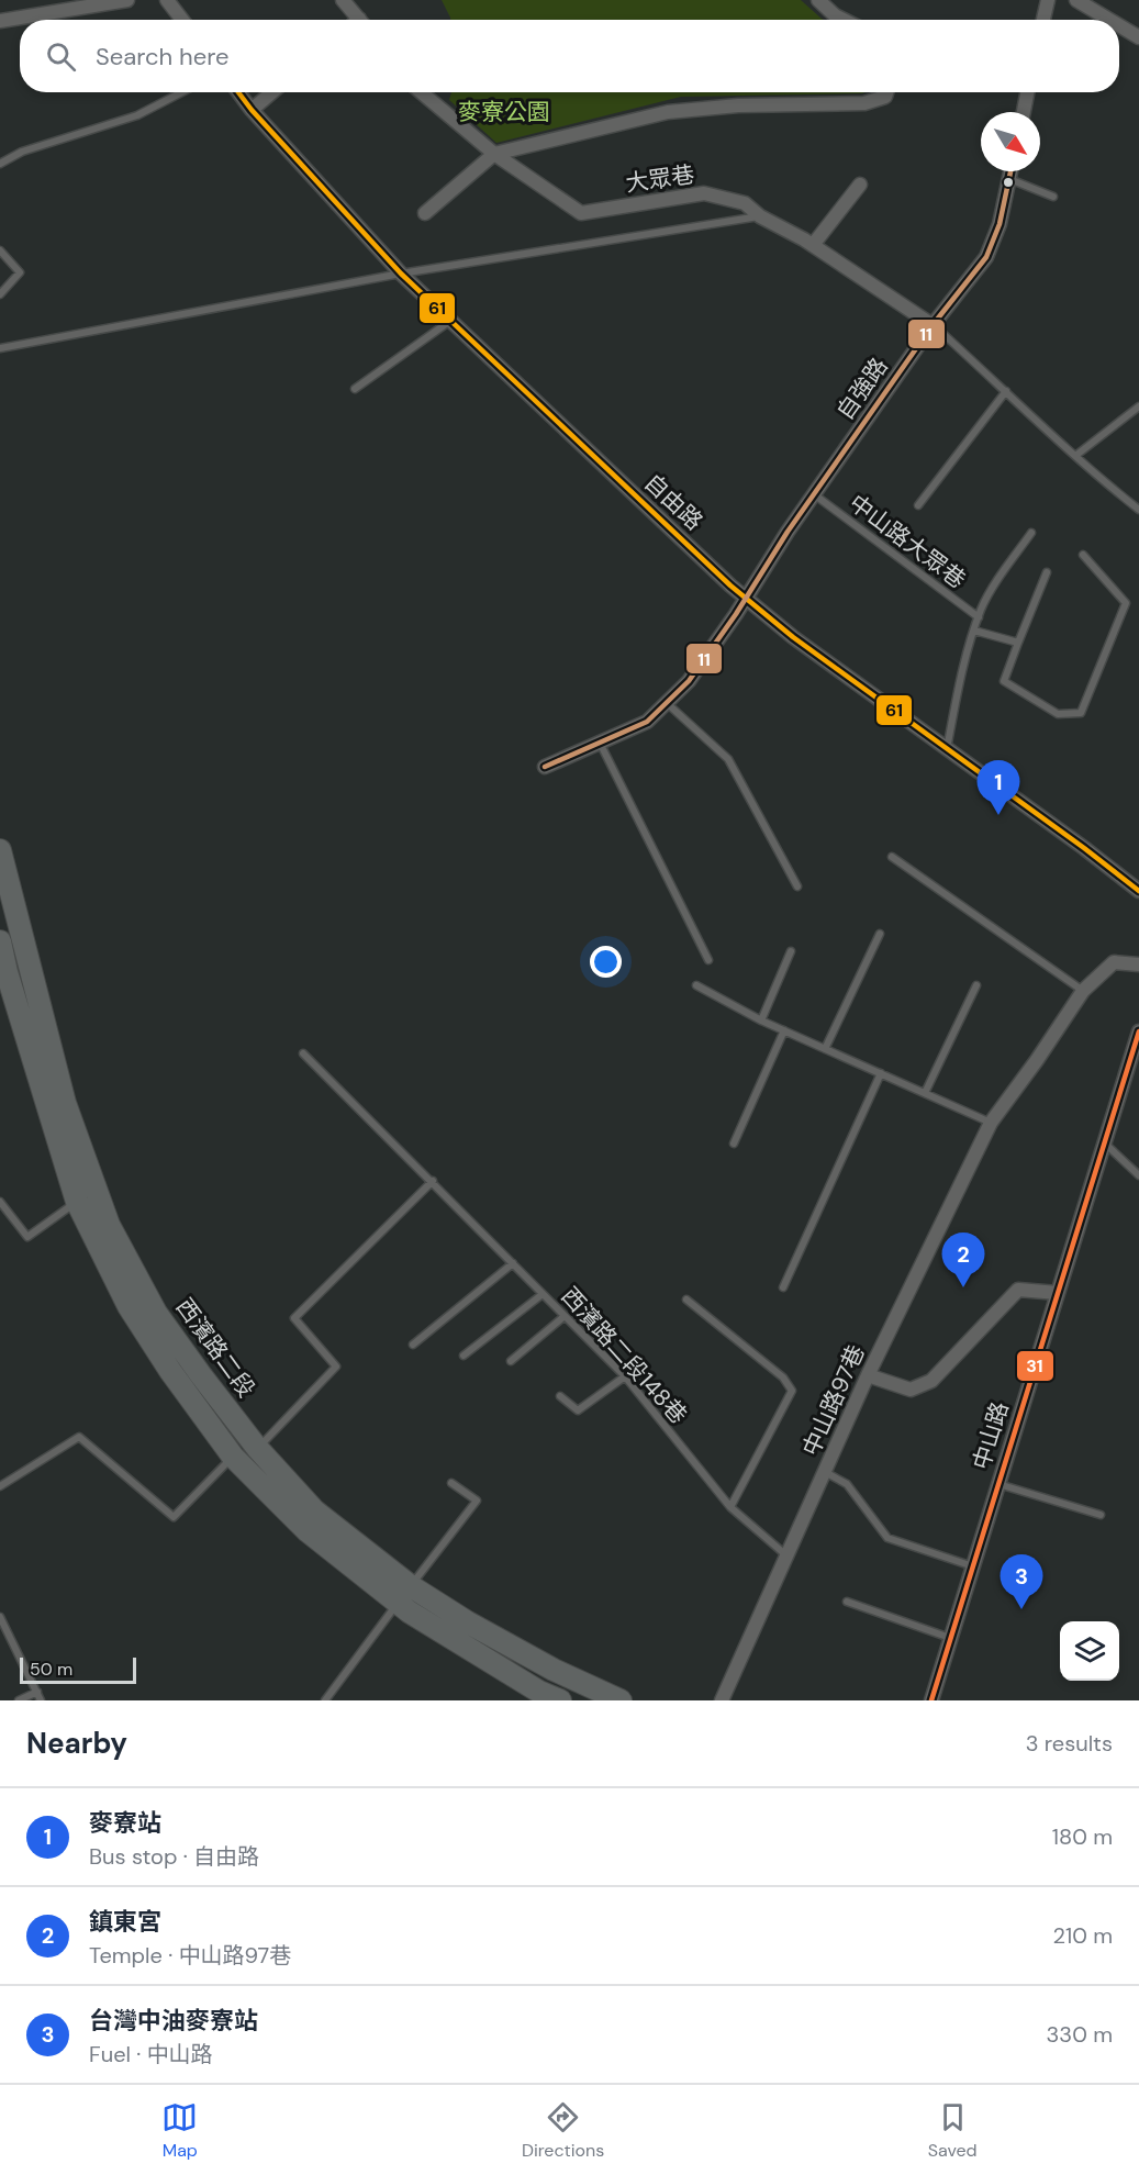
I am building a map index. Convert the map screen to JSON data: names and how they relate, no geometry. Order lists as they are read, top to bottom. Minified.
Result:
{"streets":{"main road":["西濱路二段"],"street":["大眾巷","自強路","自由路","中山路97巷","中山路"],"lane":["中山路大眾巷","西濱路二段148巷"]},"crossings":[["大眾巷","自強路"],["自強路","自由路"],["自強路","中山路大眾巷"],["西濱路二段148巷","中山路97巷"]],"parks":["麥寮公園"],"lines":["transit line 61","transit line 11","transit line 31"],"scale_bar":"50 m","north":"bottom right","page":{"search":"Search here","pins":["1","2","3"],"scale":"50 m","heading":["Nearby","3 results"],"list":[{"mark":"1","name":"麥寮站","note":"Bus stop · 自由路","value":"180 m"},{"mark":"2","name":"鎮東宮","note":"Temple · 中山路97巷","value":"210 m"},{"mark":"3","name":"台灣中油麥寮站","note":"Fuel · 中山路","value":"330 m"}],"nav":["Map","Directions","Saved"]}}
